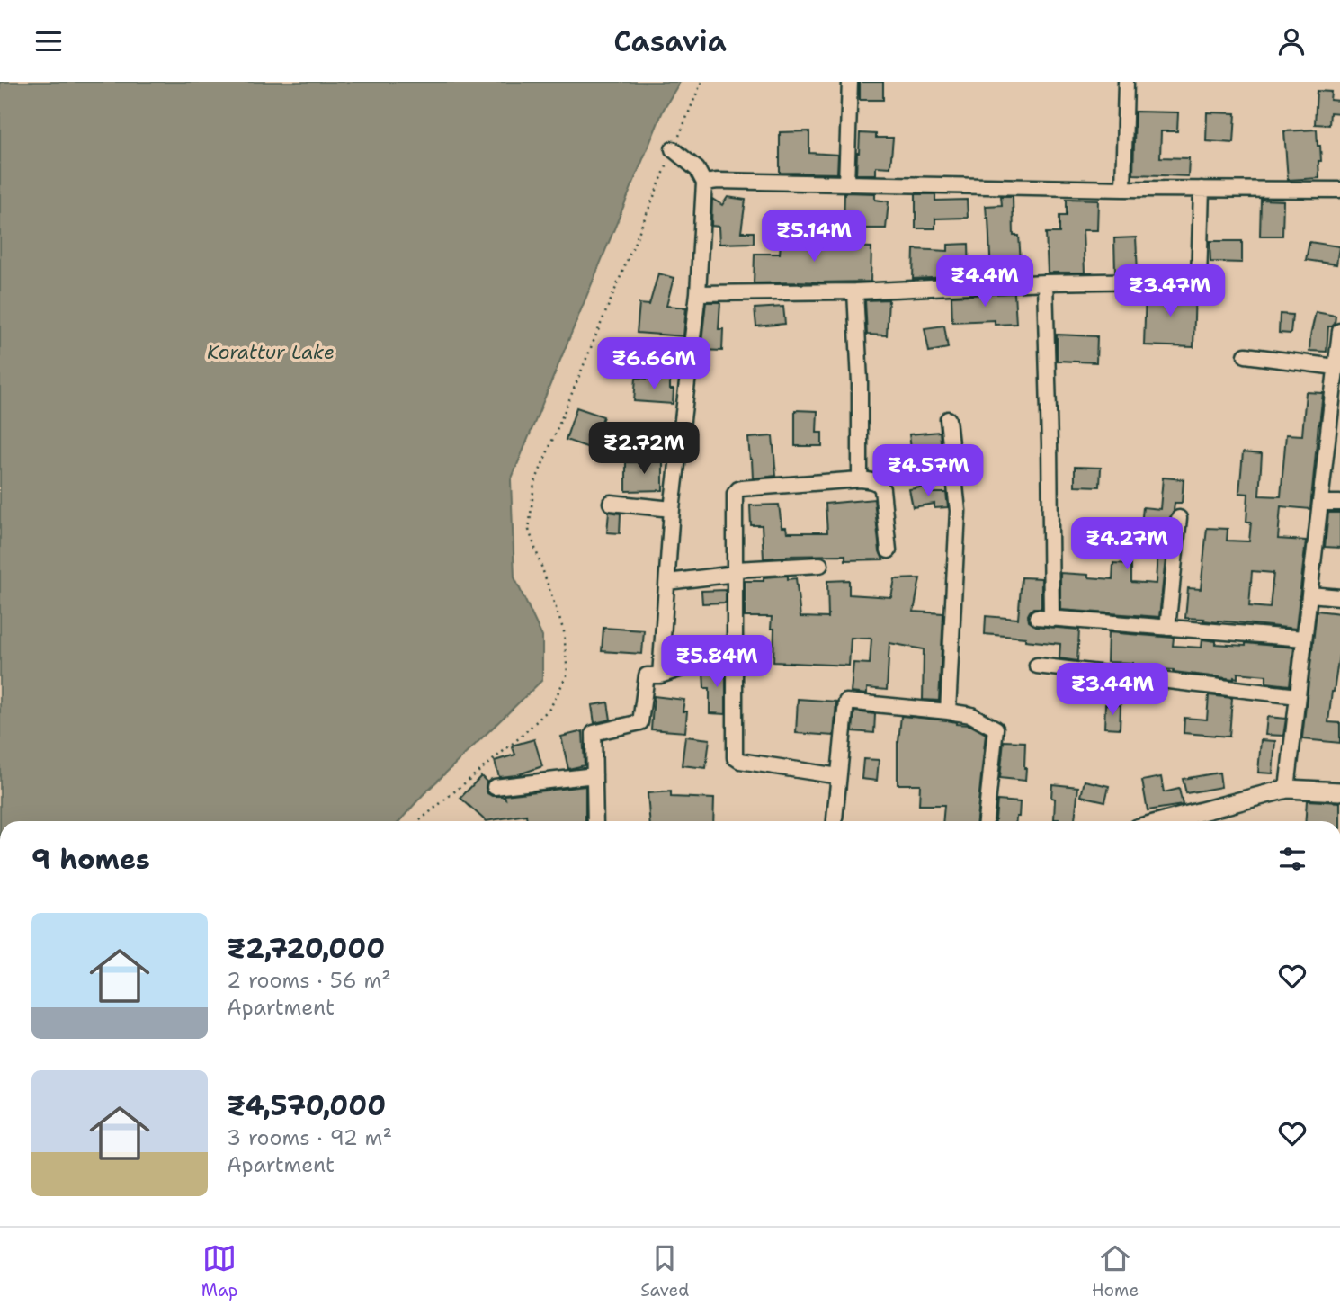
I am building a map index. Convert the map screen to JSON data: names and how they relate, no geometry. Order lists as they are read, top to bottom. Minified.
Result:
{"water":["Korattur Lake"],"page":{"header":"Casavia","price":["₹5.14M","₹4.4M","₹3.47M","₹6.66M","₹2.72M","₹4.57M","₹4.27M","₹5.84M","₹3.44M"],"heading":"9 homes","list":[{"name":"₹2,720,000","note":"2 rooms · 56 m² · Apartment"},{"name":"₹4,570,000","note":"3 rooms · 92 m² · Apartment"}],"tabs":["Map","Saved","Home"]}}
